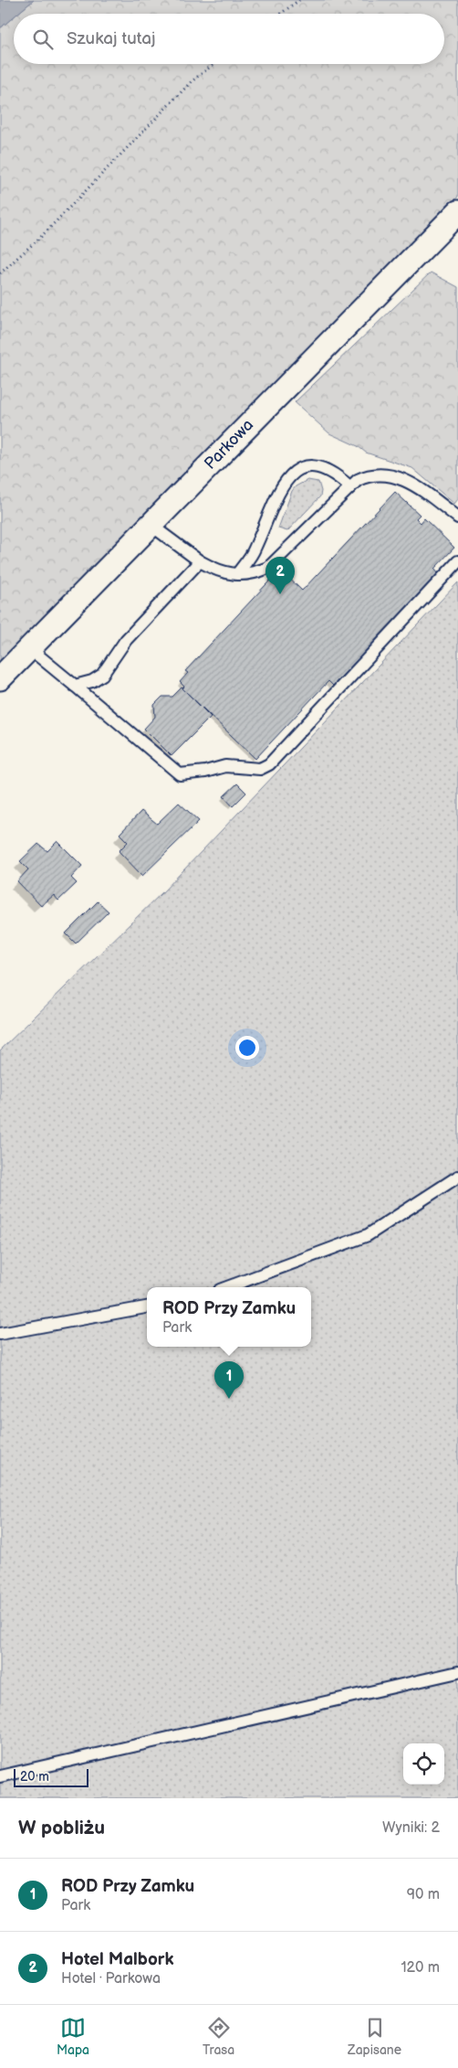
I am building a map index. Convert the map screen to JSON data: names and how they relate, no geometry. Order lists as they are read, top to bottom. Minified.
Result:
{"streets":{"street":["Parkowa"]},"scale_bar":"20 m","page":{"search":"Szukaj tutaj","pins":["2","1"],"popup":["ROD Przy Zamku","Park"],"scale":"20 m","heading":["W pobliżu","Wyniki: 2"],"list":[{"mark":"1","name":"ROD Przy Zamku","note":"Park","value":"90 m"},{"mark":"2","name":"Hotel Malbork","note":"Hotel · Parkowa","value":"120 m"}],"nav":["Mapa","Trasa","Zapisane"]}}
